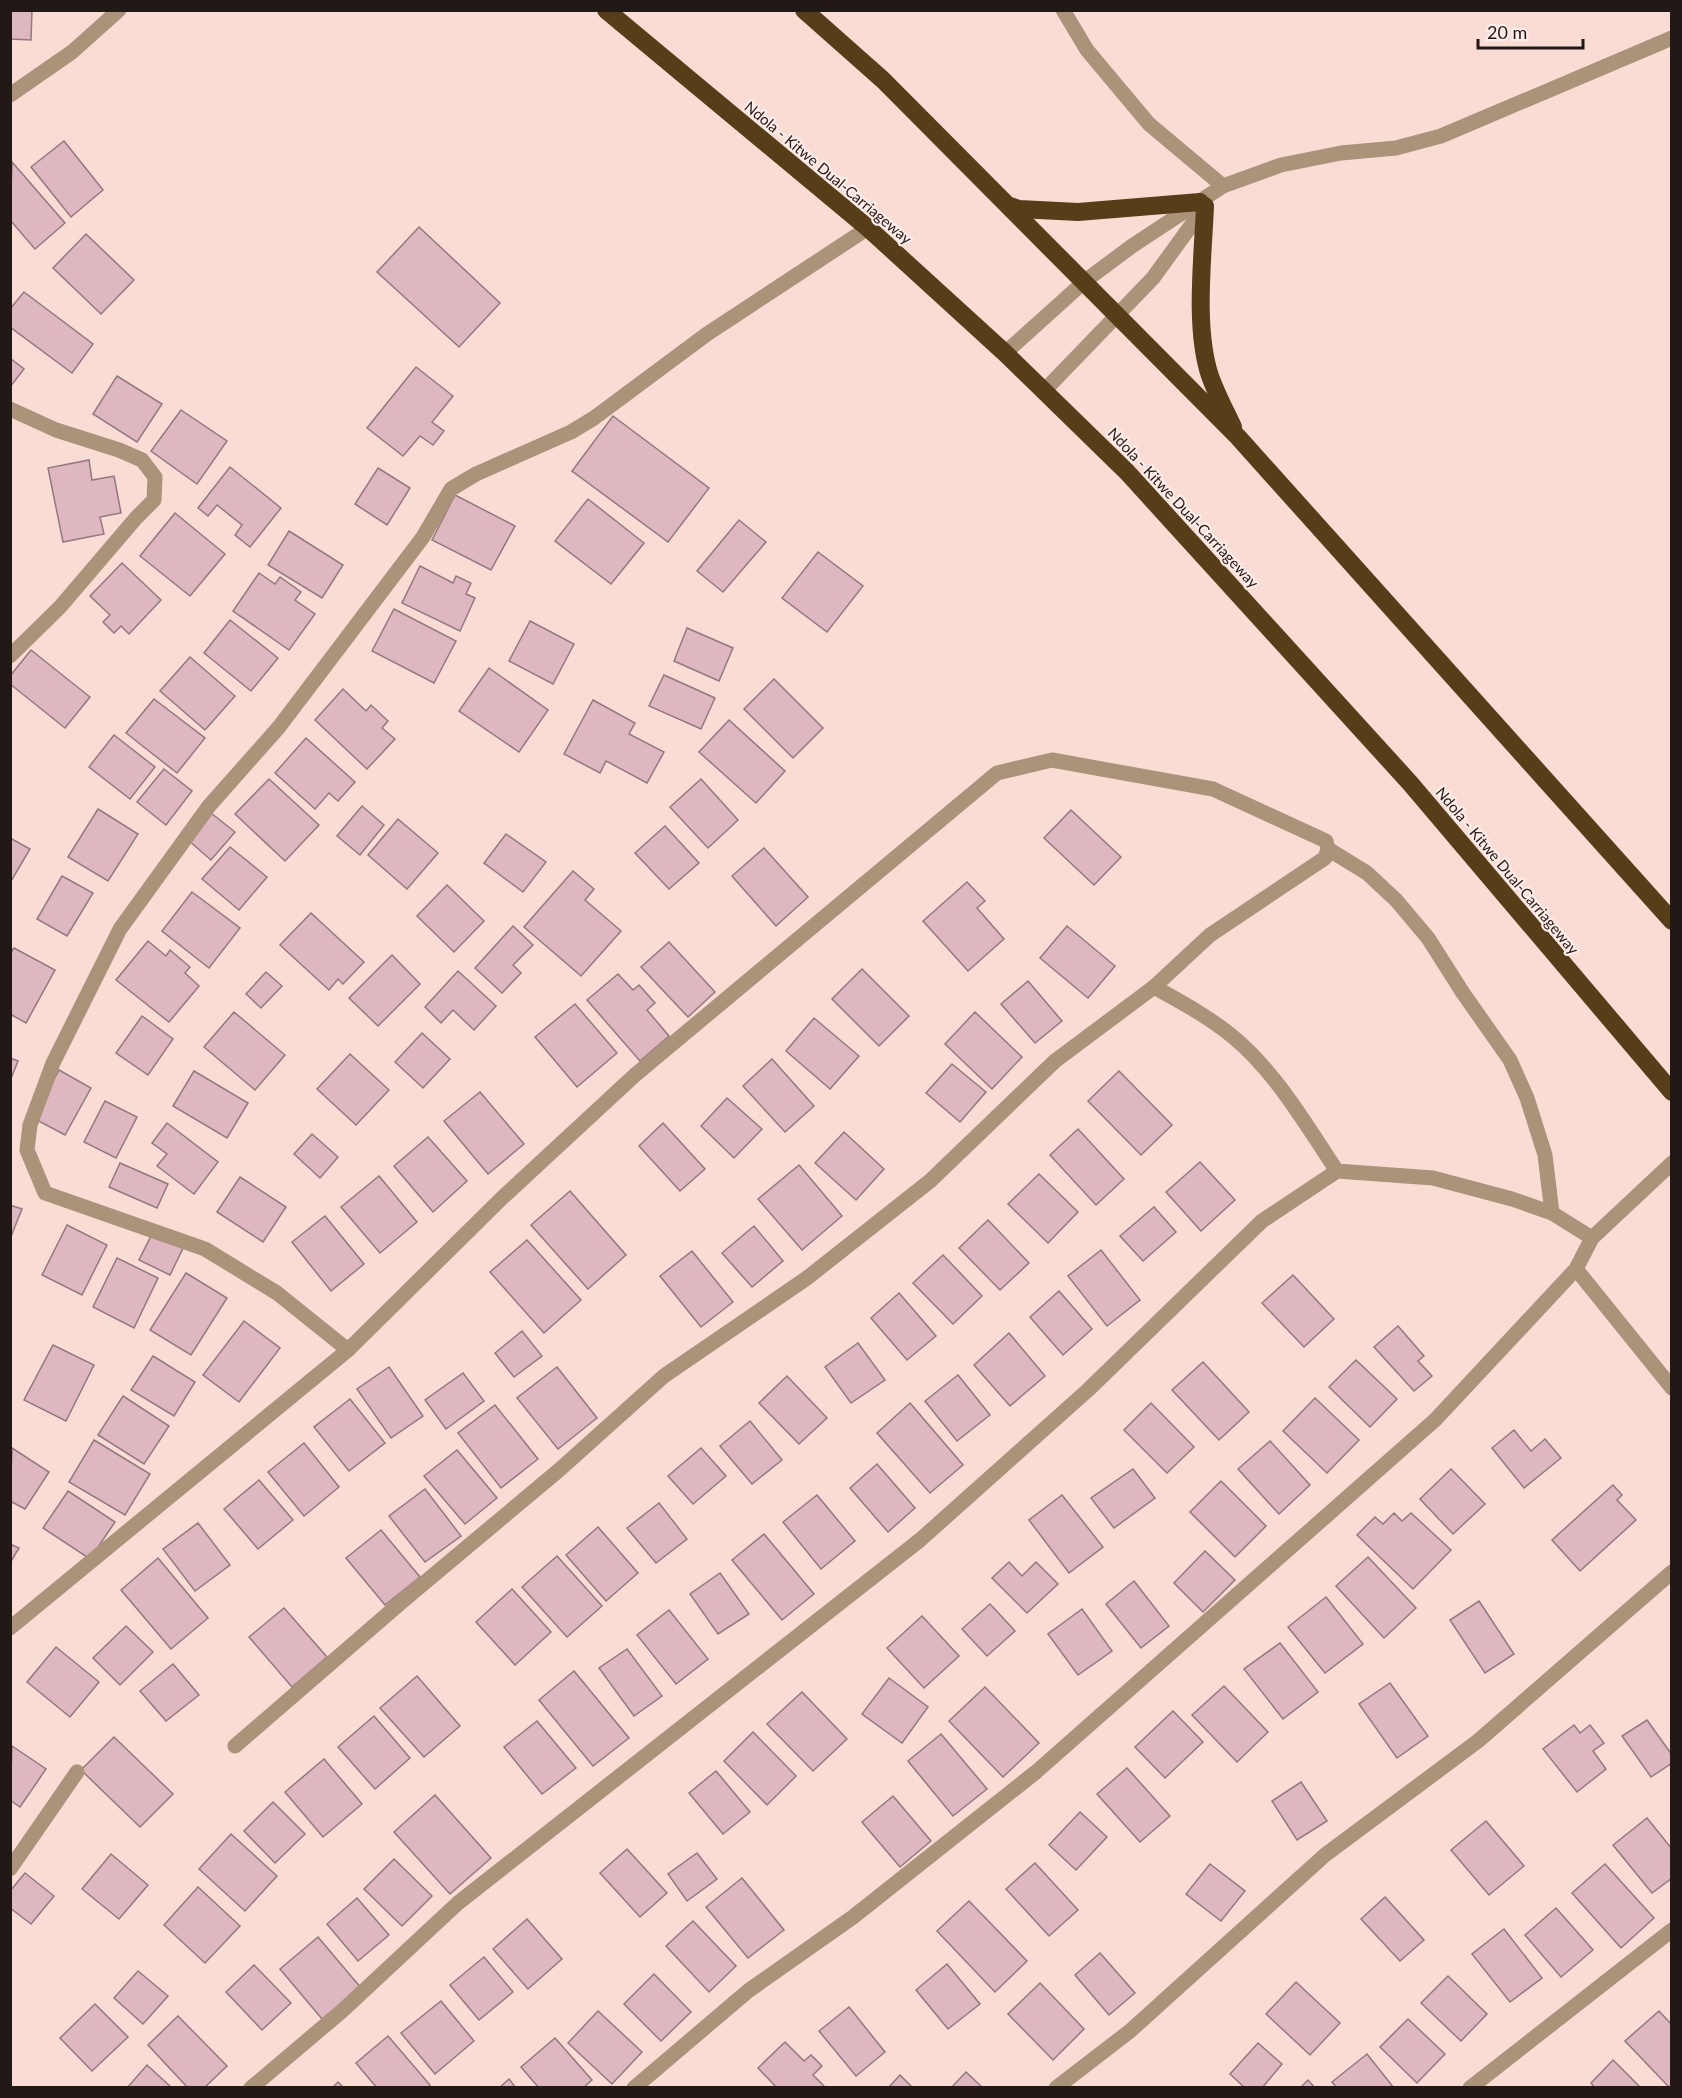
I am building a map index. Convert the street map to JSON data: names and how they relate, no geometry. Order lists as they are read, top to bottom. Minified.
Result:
{"streets":{"highway":["Ndola - Kitwe Dual-Carriageway"]},"scale_bar":"20 m"}
